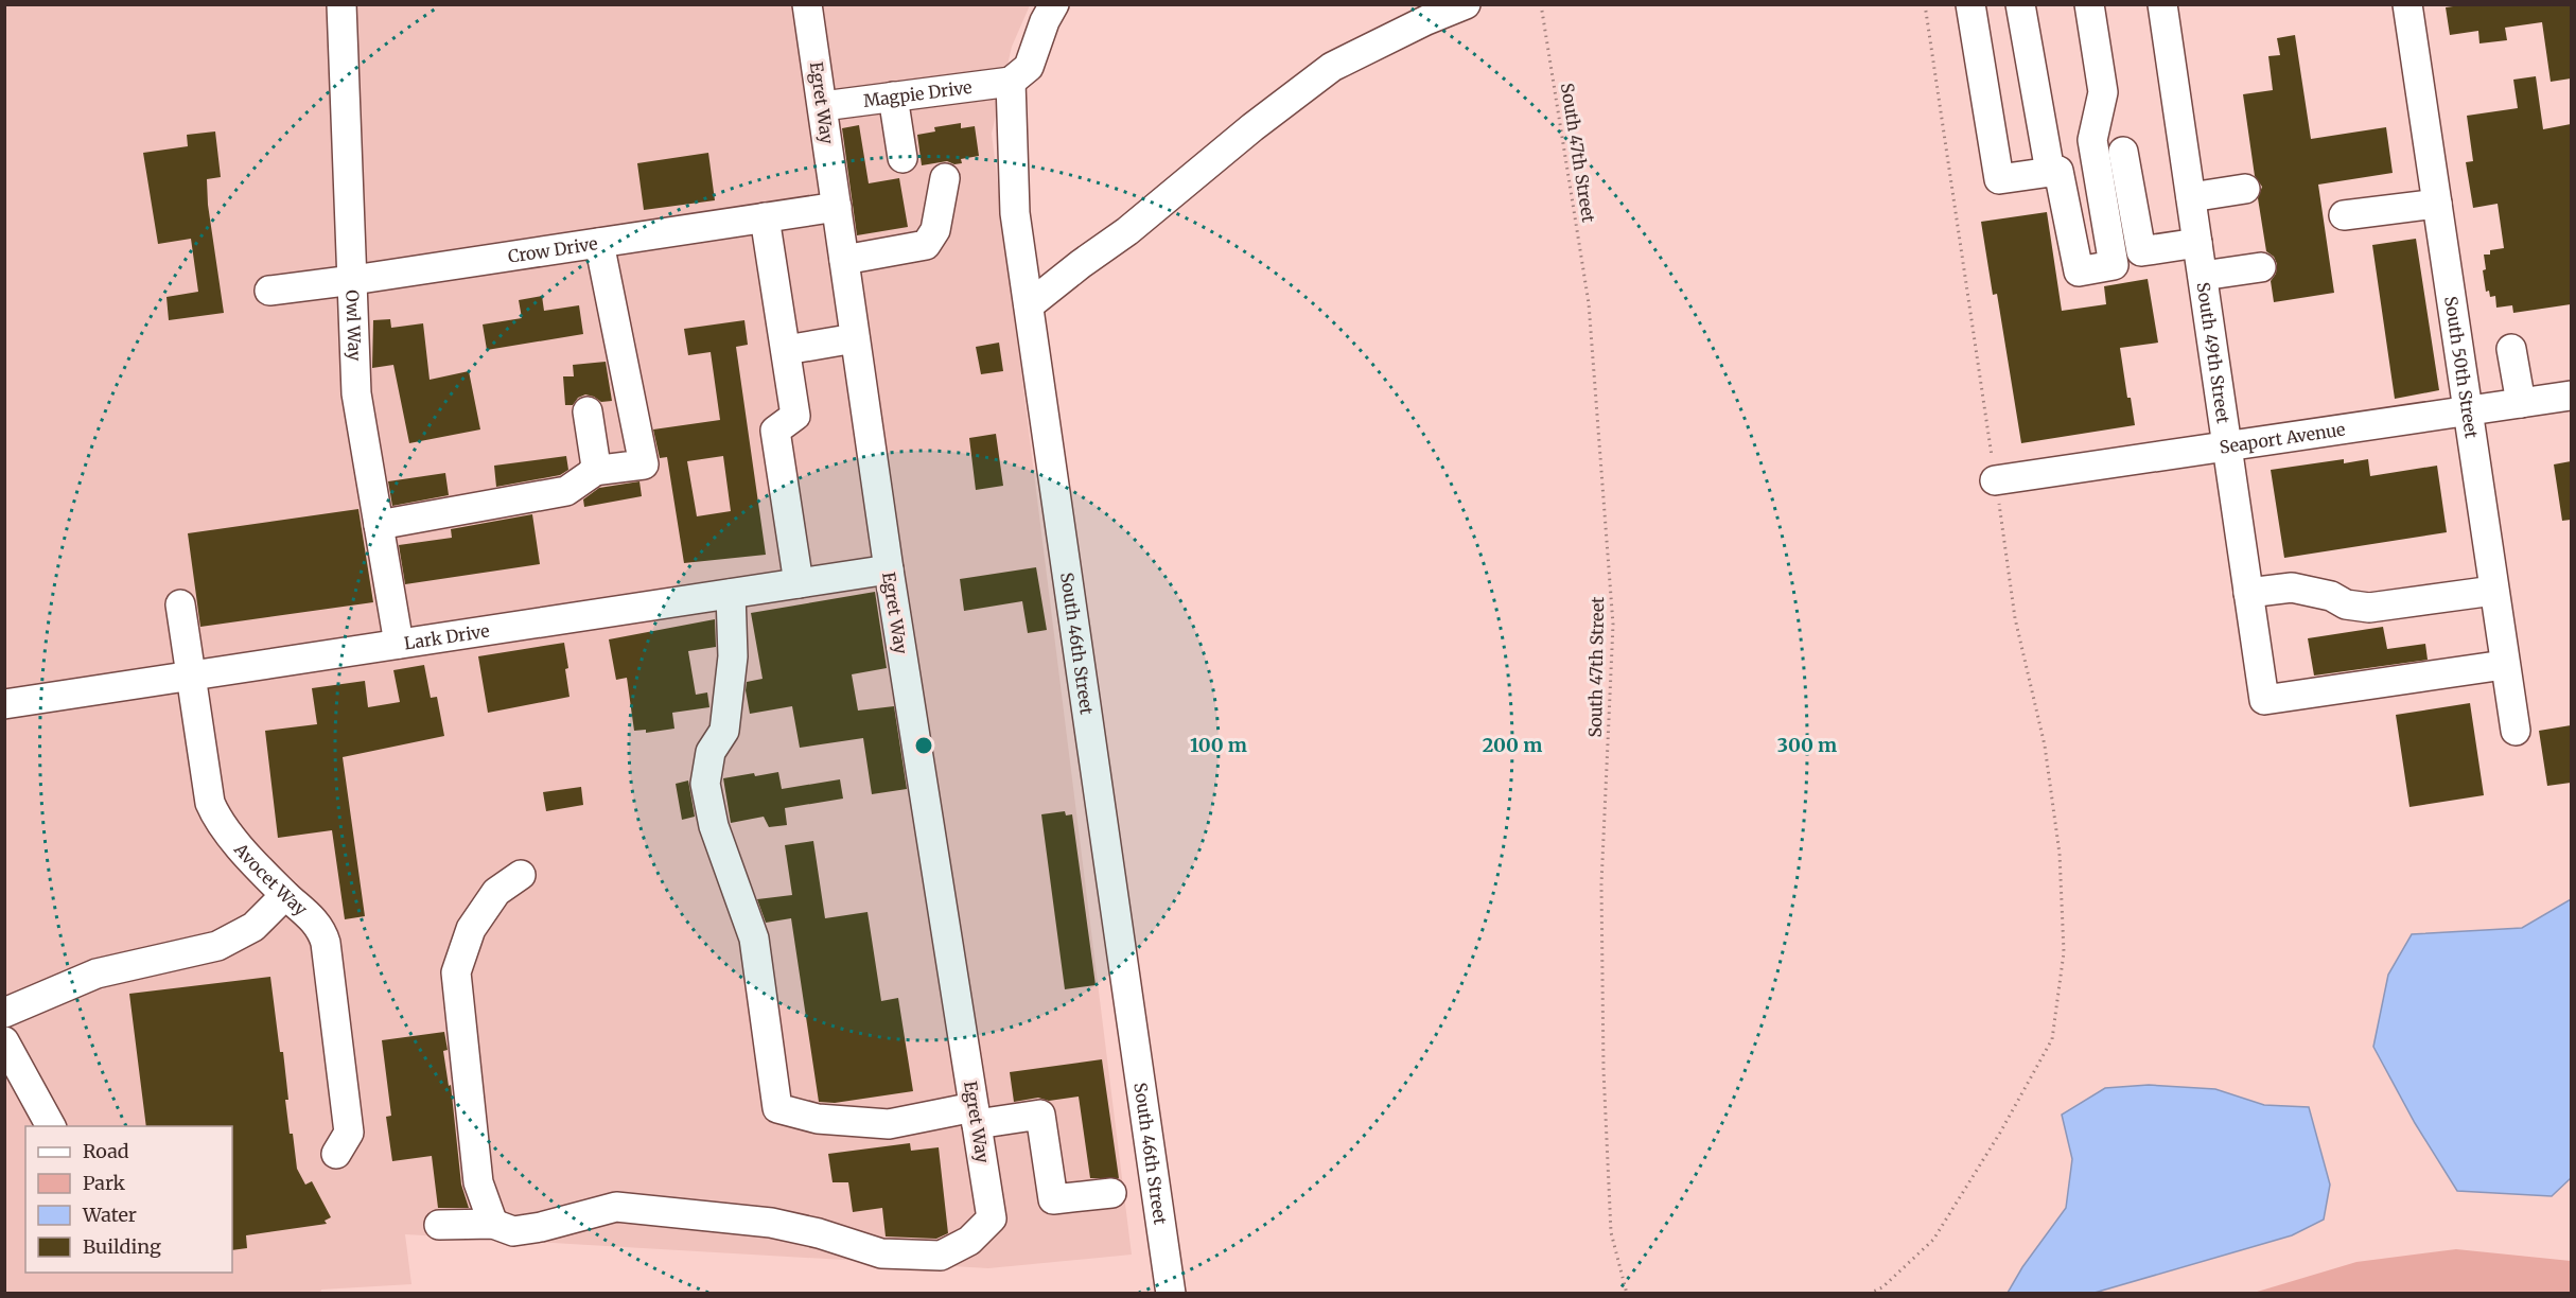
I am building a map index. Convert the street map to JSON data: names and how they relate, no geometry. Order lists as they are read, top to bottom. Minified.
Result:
{"streets":{"street":["Magpie Drive","Egret Way","Crow Drive","Owl Way","South 49th Street","South 50th Street","Seaport Avenue","Lark Drive","South 46th Street","Avocet Way"],"path":["South 47th Street"]},"crossings":[["Magpie Drive","Egret Way"],["Magpie Drive","South 46th Street"],["Egret Way","Crow Drive"],["Egret Way","Lark Drive"],["Crow Drive","Owl Way"],["Owl Way","Lark Drive"],["South 49th Street","South 50th Street"],["South 49th Street","Seaport Avenue"],["South 50th Street","Seaport Avenue"],["Lark Drive","Avocet Way"]],"legend":["Road","Park","Water","Building"],"rings":["100 m","200 m","300 m"]}
